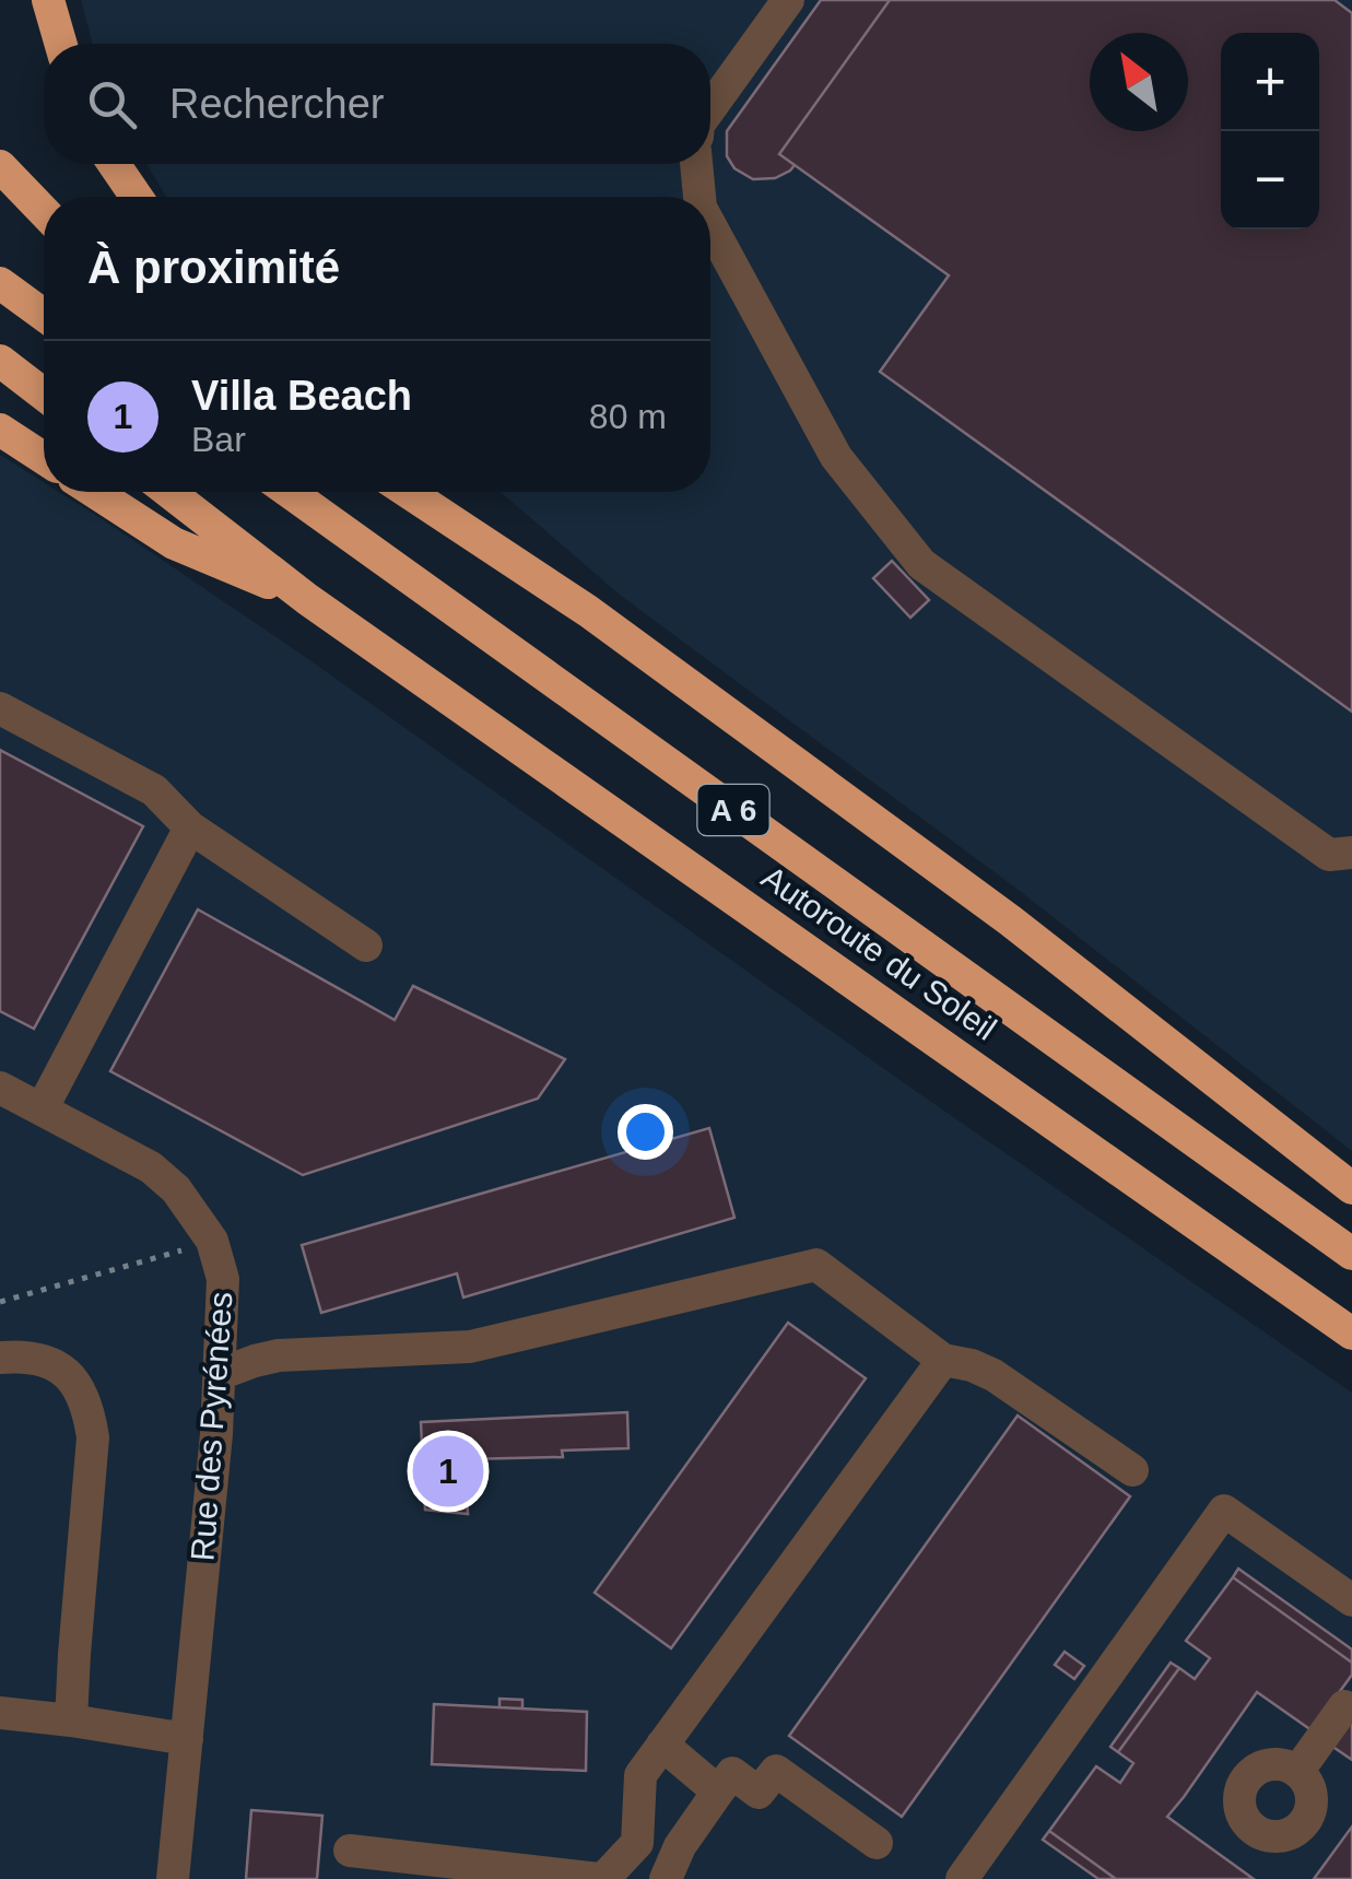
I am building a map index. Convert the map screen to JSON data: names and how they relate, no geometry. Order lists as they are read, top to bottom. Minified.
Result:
{"streets":{"highway":["A 6","Autoroute du Soleil"],"street":["Rue des Pyrénées"]},"north":"top left","page":{"map_buttons":["+","−"],"search":"Rechercher","heading":"À proximité","list":[{"mark":"1","name":"Villa Beach","note":"Bar","value":"80 m"}],"pins":"1"}}
